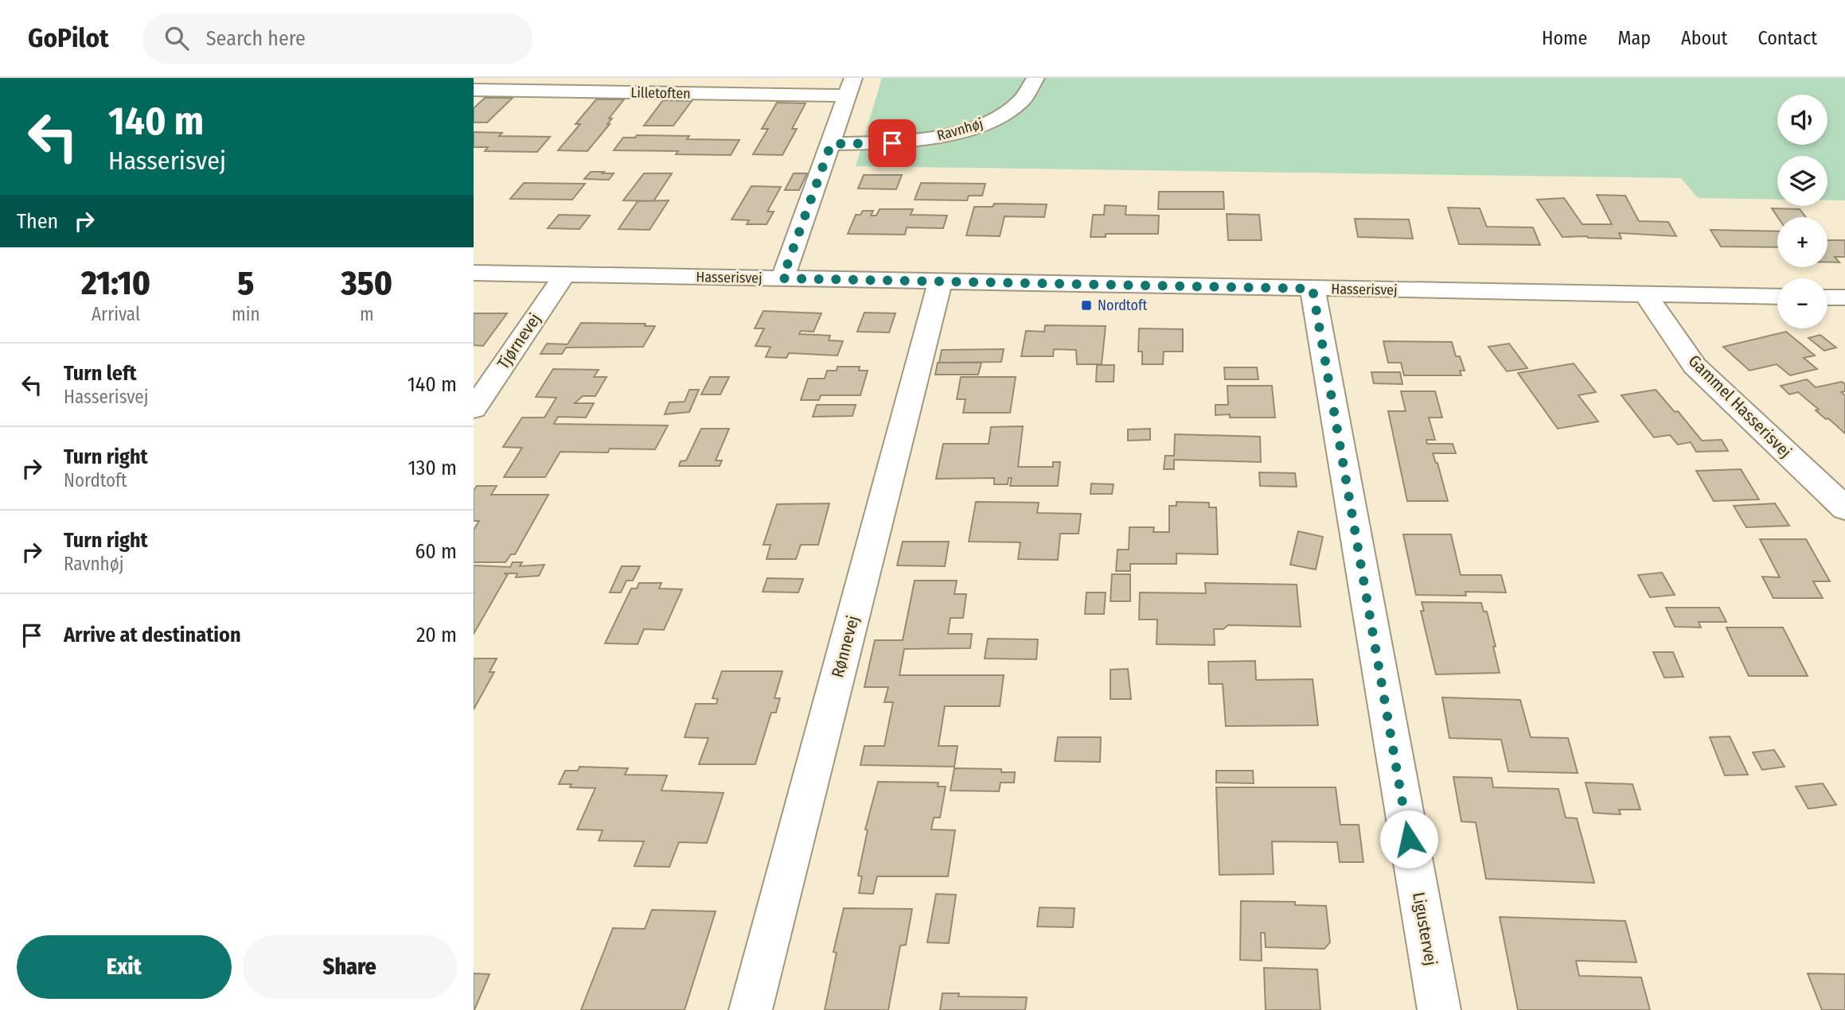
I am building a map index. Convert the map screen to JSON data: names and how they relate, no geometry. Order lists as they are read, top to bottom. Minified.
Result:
{"streets":{"street":["Lilletoften","Ravnhøj","Hasserisvej","Tjørnevej","Gammel Hasserisvej","Rønnevej","Ligustervej"]},"crossings":[["Hasserisvej","Tjørnevej"],["Hasserisvej","Gammel Hasserisvej"],["Hasserisvej","Rønnevej"],["Hasserisvej","Ligustervej"]],"places":{"transit":["Nordtoft"]},"page":{"header":"GoPilot","search":"Search here","nav":["Home","Map","About","Contact"],"turn":["140 m","Hasserisvej"],"map_buttons":["+","−"],"then":"Then","eta":["21:10","Arrival","5","min","350","m"],"list":[{"name":"Turn left","note":"Hasserisvej","value":"140 m"},{"name":"Turn right","note":"Nordtoft","value":"130 m"},{"name":"Turn right","note":"Ravnhøj","value":"60 m"},{"name":"Arrive at destination","value":"20 m"}],"buttons":["Exit","Share"]}}
